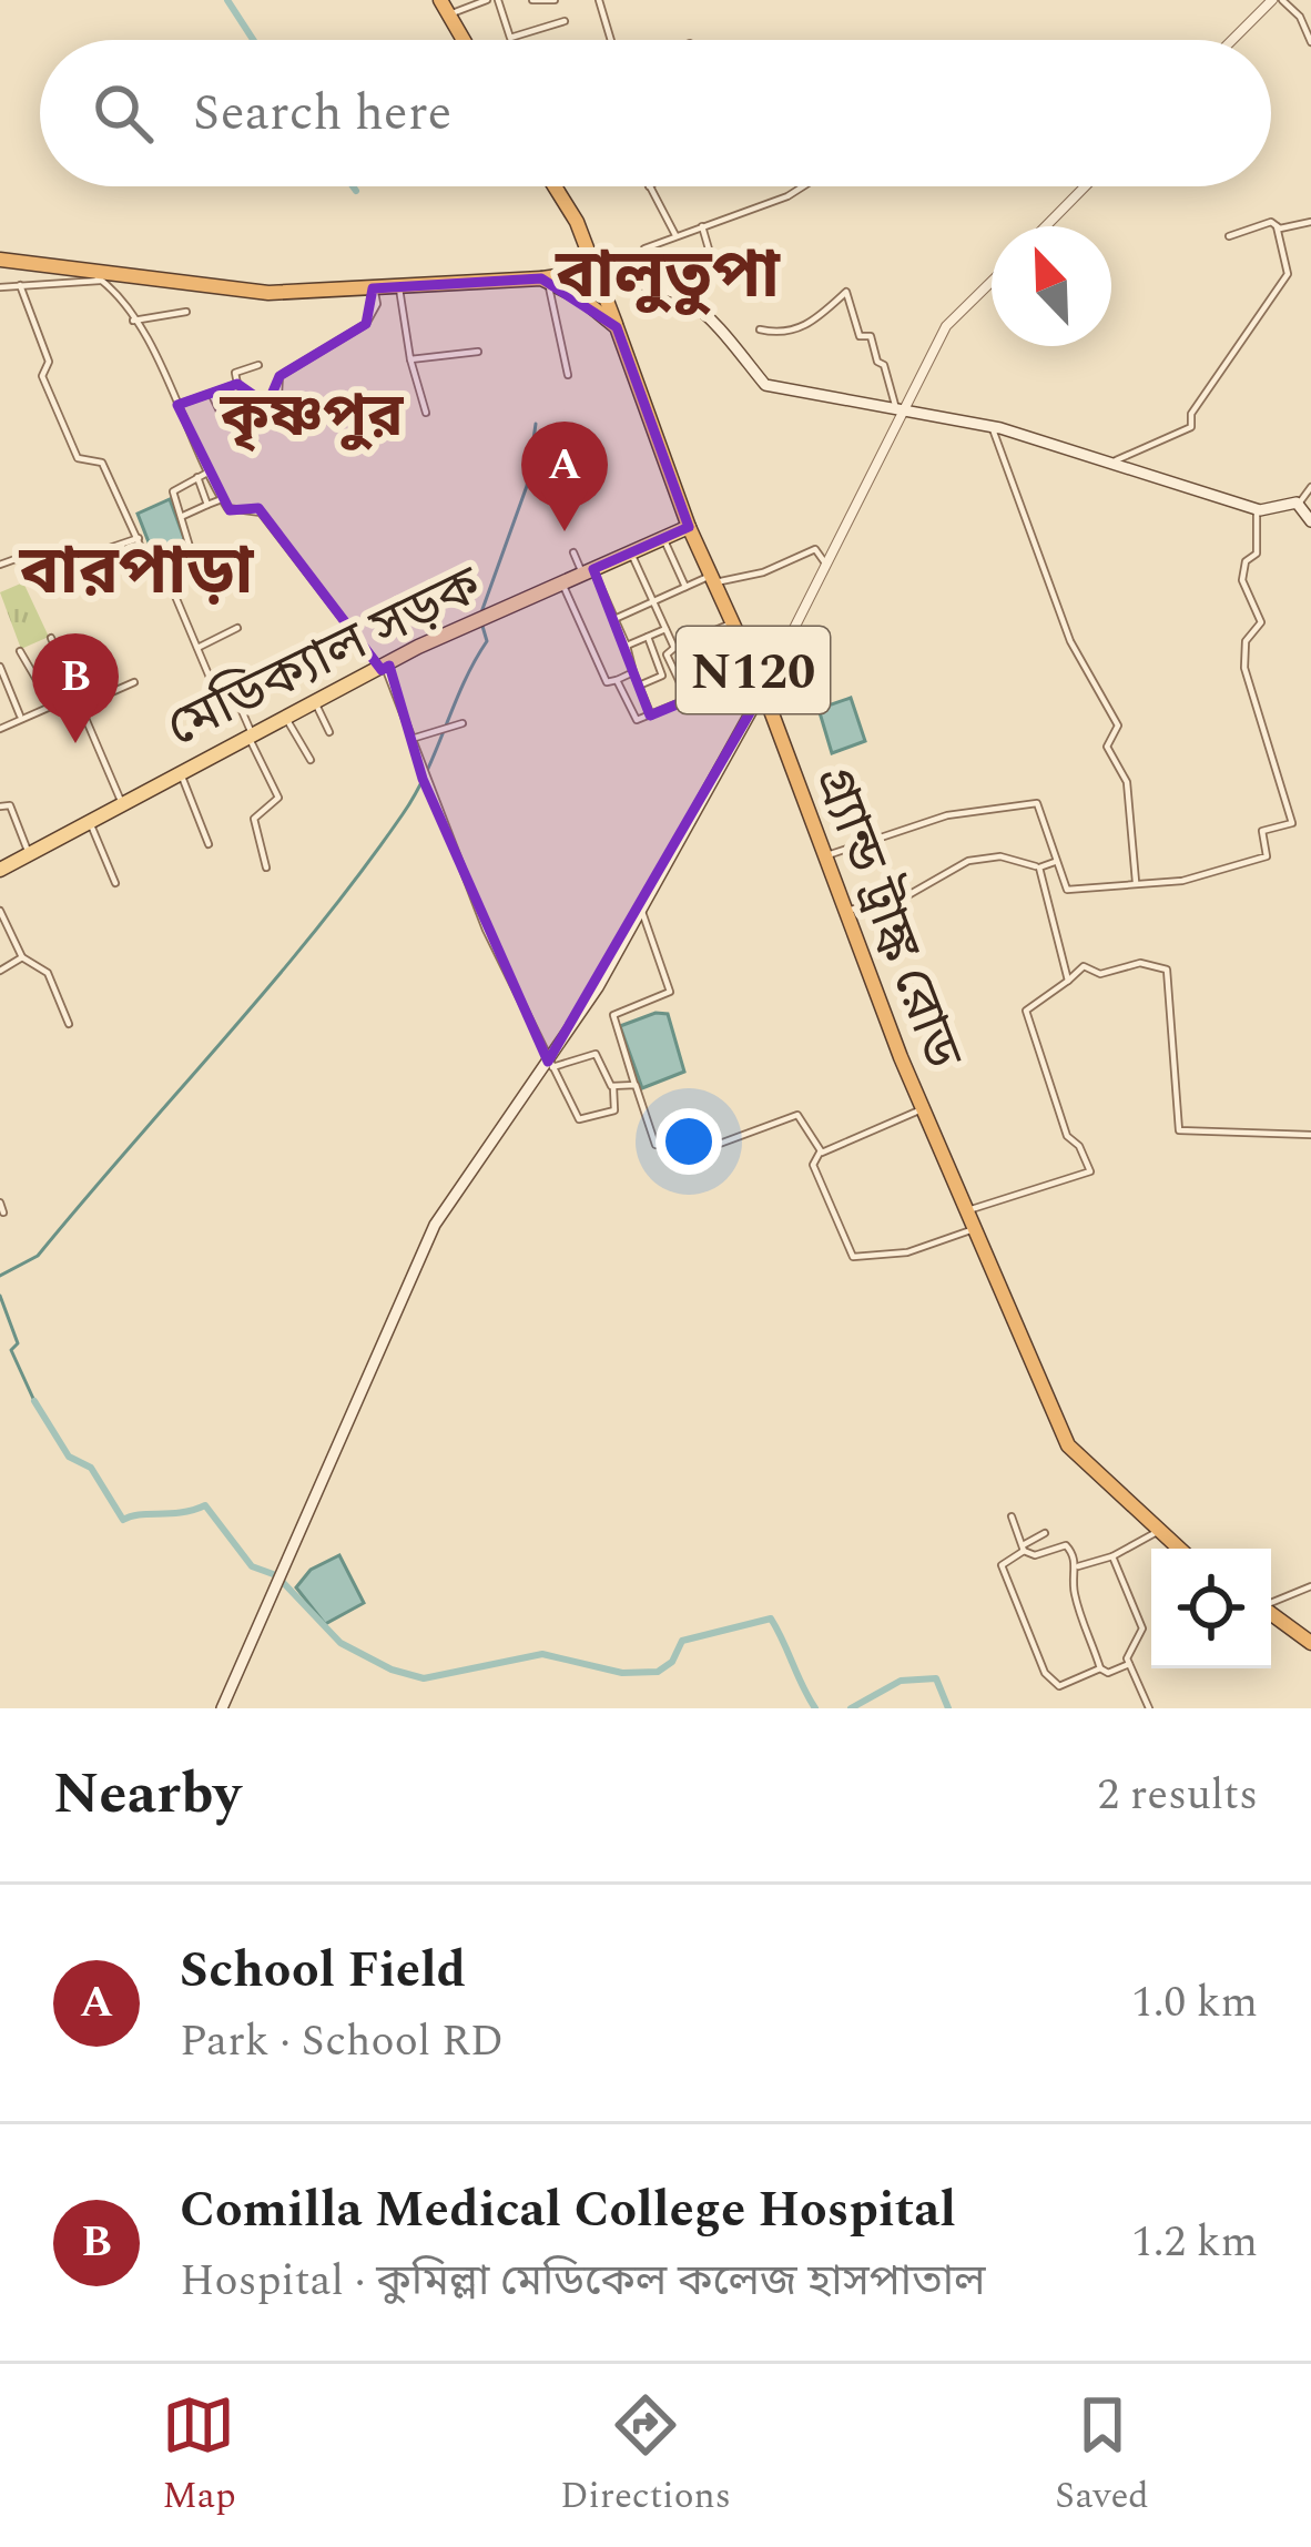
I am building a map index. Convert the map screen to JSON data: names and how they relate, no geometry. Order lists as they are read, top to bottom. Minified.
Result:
{"streets":{"highway":["N120","গ্র্যান্ড ট্রাঙ্ক রোড"],"main road":["মেডিক্যাল সড়ক"]},"crossings":[["মেডিক্যাল সড়ক","গ্র্যান্ড ট্রাঙ্ক রোড"]],"districts":["বালুতুপা","কৃষ্ণপুর","বারপাড়া"],"north":"top left","page":{"search":"Search here","pins":["A","B"],"heading":["Nearby","2 results"],"list":[{"mark":"A","name":"School Field","note":"Park · School RD","value":"1.0 km"},{"mark":"B","name":"Comilla Medical College Hospital","note":"Hospital · কুমিল্লা মেডিকেল কলেজ হাসপাতাল","value":"1.2 km"}],"nav":["Map","Directions","Saved"]}}
